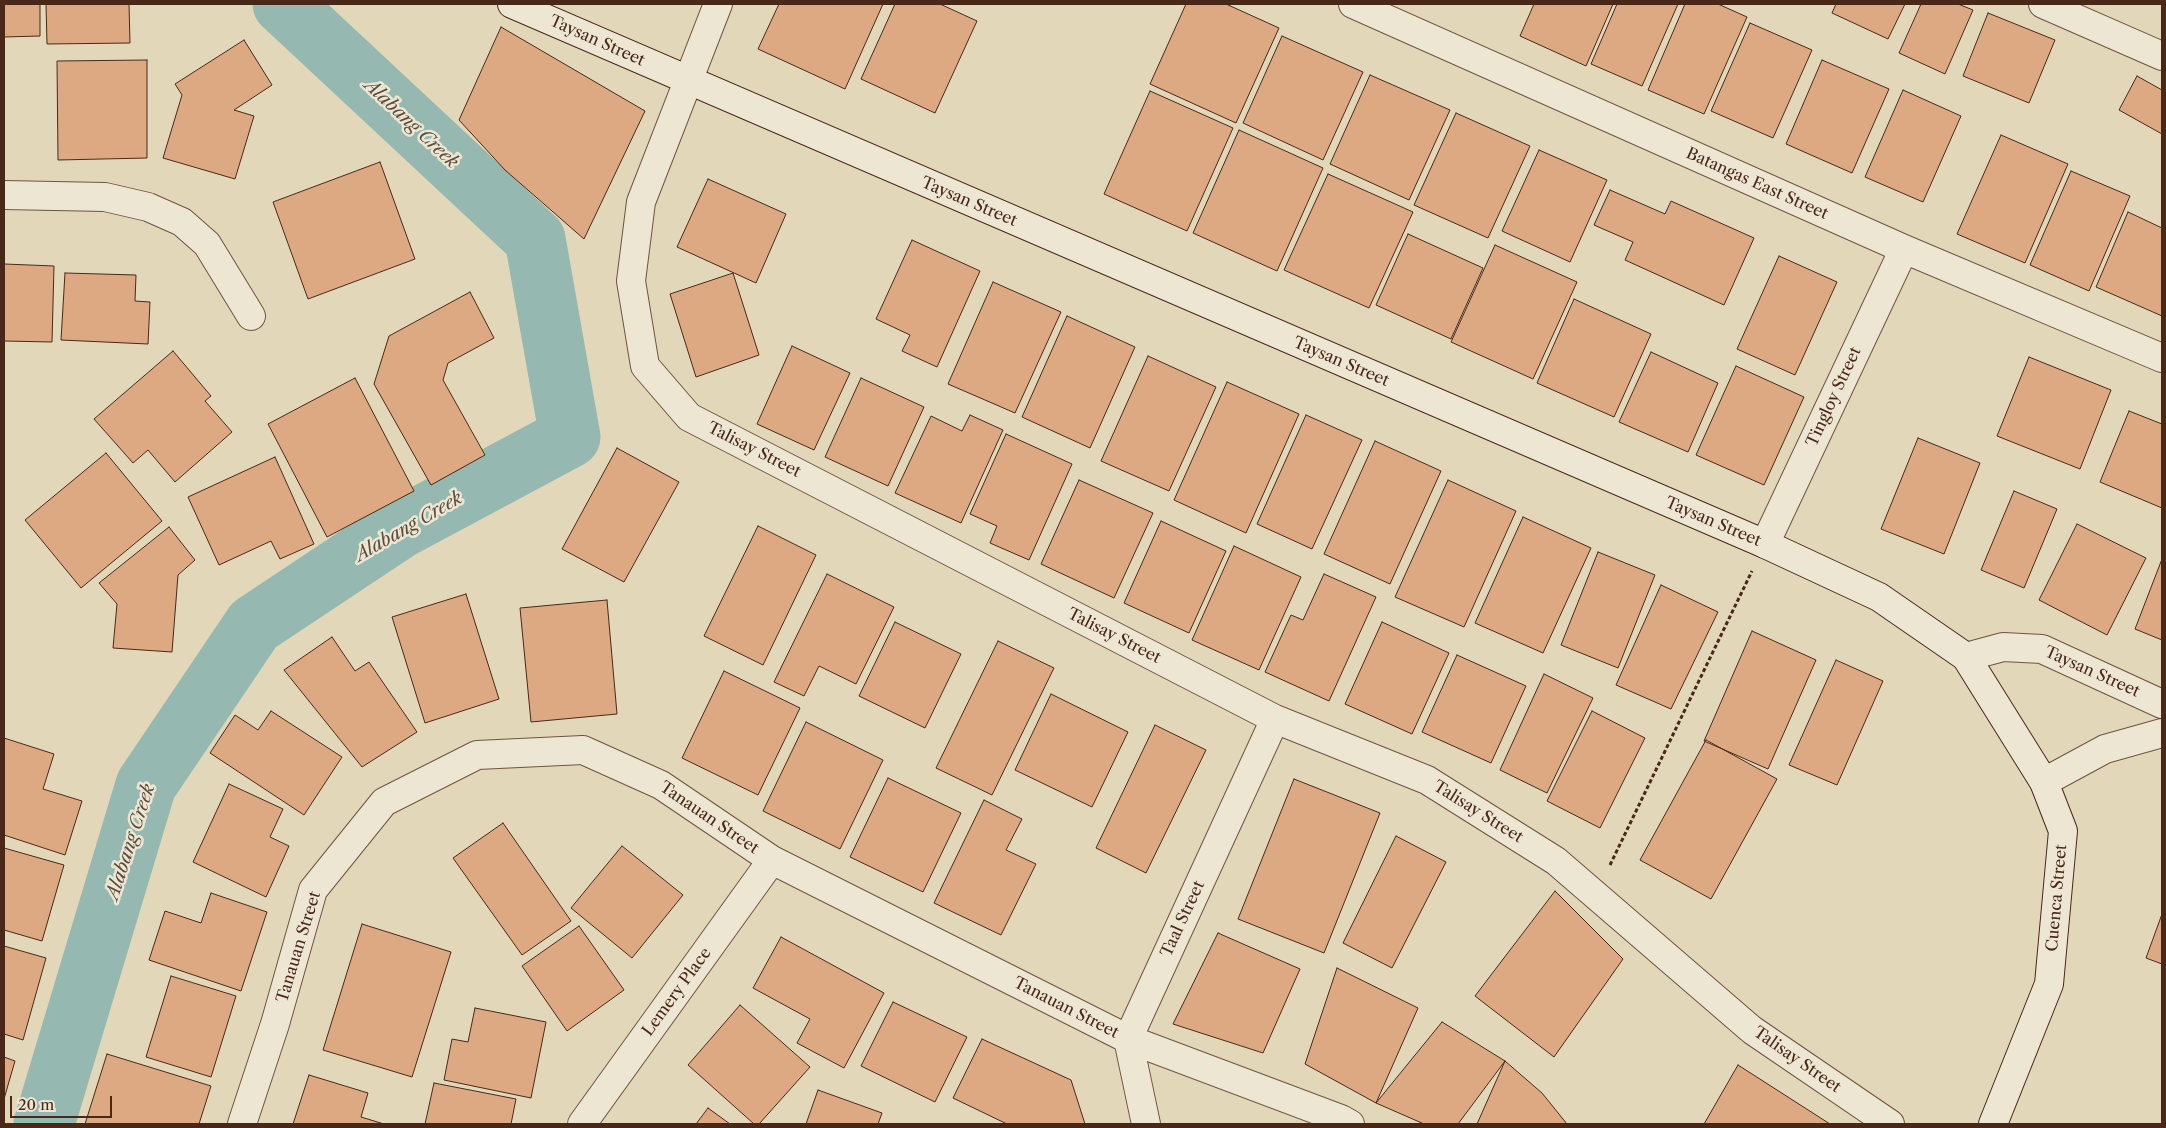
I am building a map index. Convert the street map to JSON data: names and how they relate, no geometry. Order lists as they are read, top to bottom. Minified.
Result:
{"streets":{"street":["Taysan Street","Batangas East Street","Tingloy Street","Talisay Street","Tanauan Street","Cuenca Street","Taal Street","Lemery Place"]},"crossings":[["Taysan Street","Tingloy Street"],["Taysan Street","Talisay Street"],["Taysan Street","Cuenca Street"],["Batangas East Street","Tingloy Street"],["Talisay Street","Taal Street"],["Tanauan Street","Taal Street"],["Tanauan Street","Lemery Place"]],"water":["Alabang Creek"],"scale_bar":"20 m"}
